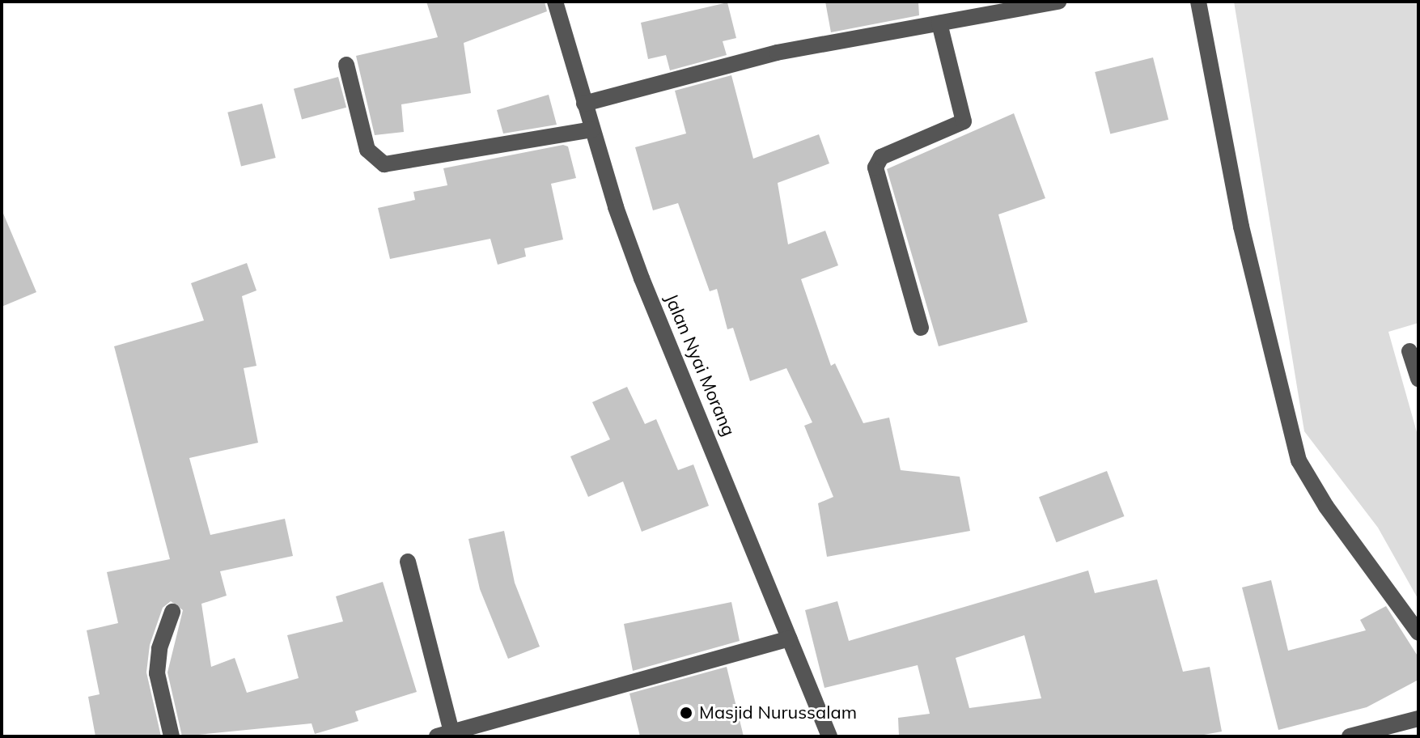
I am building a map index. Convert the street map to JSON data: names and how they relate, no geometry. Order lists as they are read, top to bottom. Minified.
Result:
{"streets":{"street":["Jalan Nyai Morang"]},"places":["Masjid Nurussalam"]}
